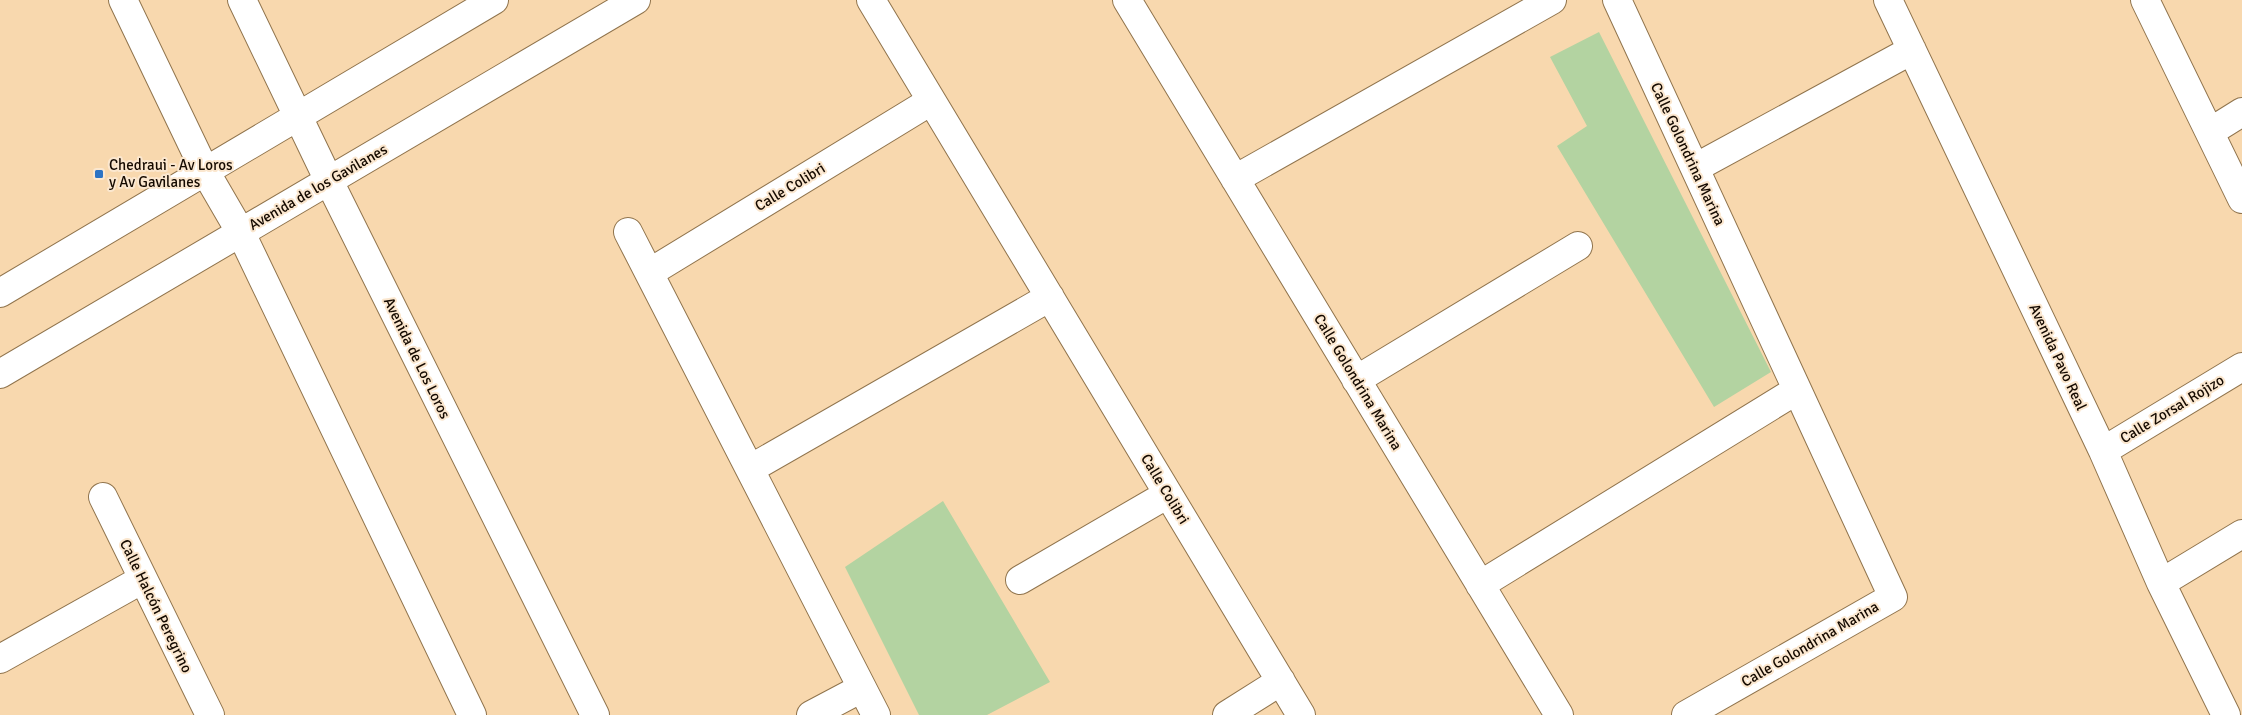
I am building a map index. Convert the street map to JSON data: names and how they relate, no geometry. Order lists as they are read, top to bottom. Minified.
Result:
{"streets":{"street":["Calle Golondrina Marina","Avenida de los Gavilanes","Calle Colibri","Avenida Pavo Real","Avenida de Los Loros","Calle Zorsal Rojizo","Calle Halcón Peregrino"]},"crossings":[["Avenida de los Gavilanes","Avenida de Los Loros"],["Avenida Pavo Real","Calle Zorsal Rojizo"]],"places":{"transit":["Chedraui - Av Loros y Av Gavilanes"]}}
